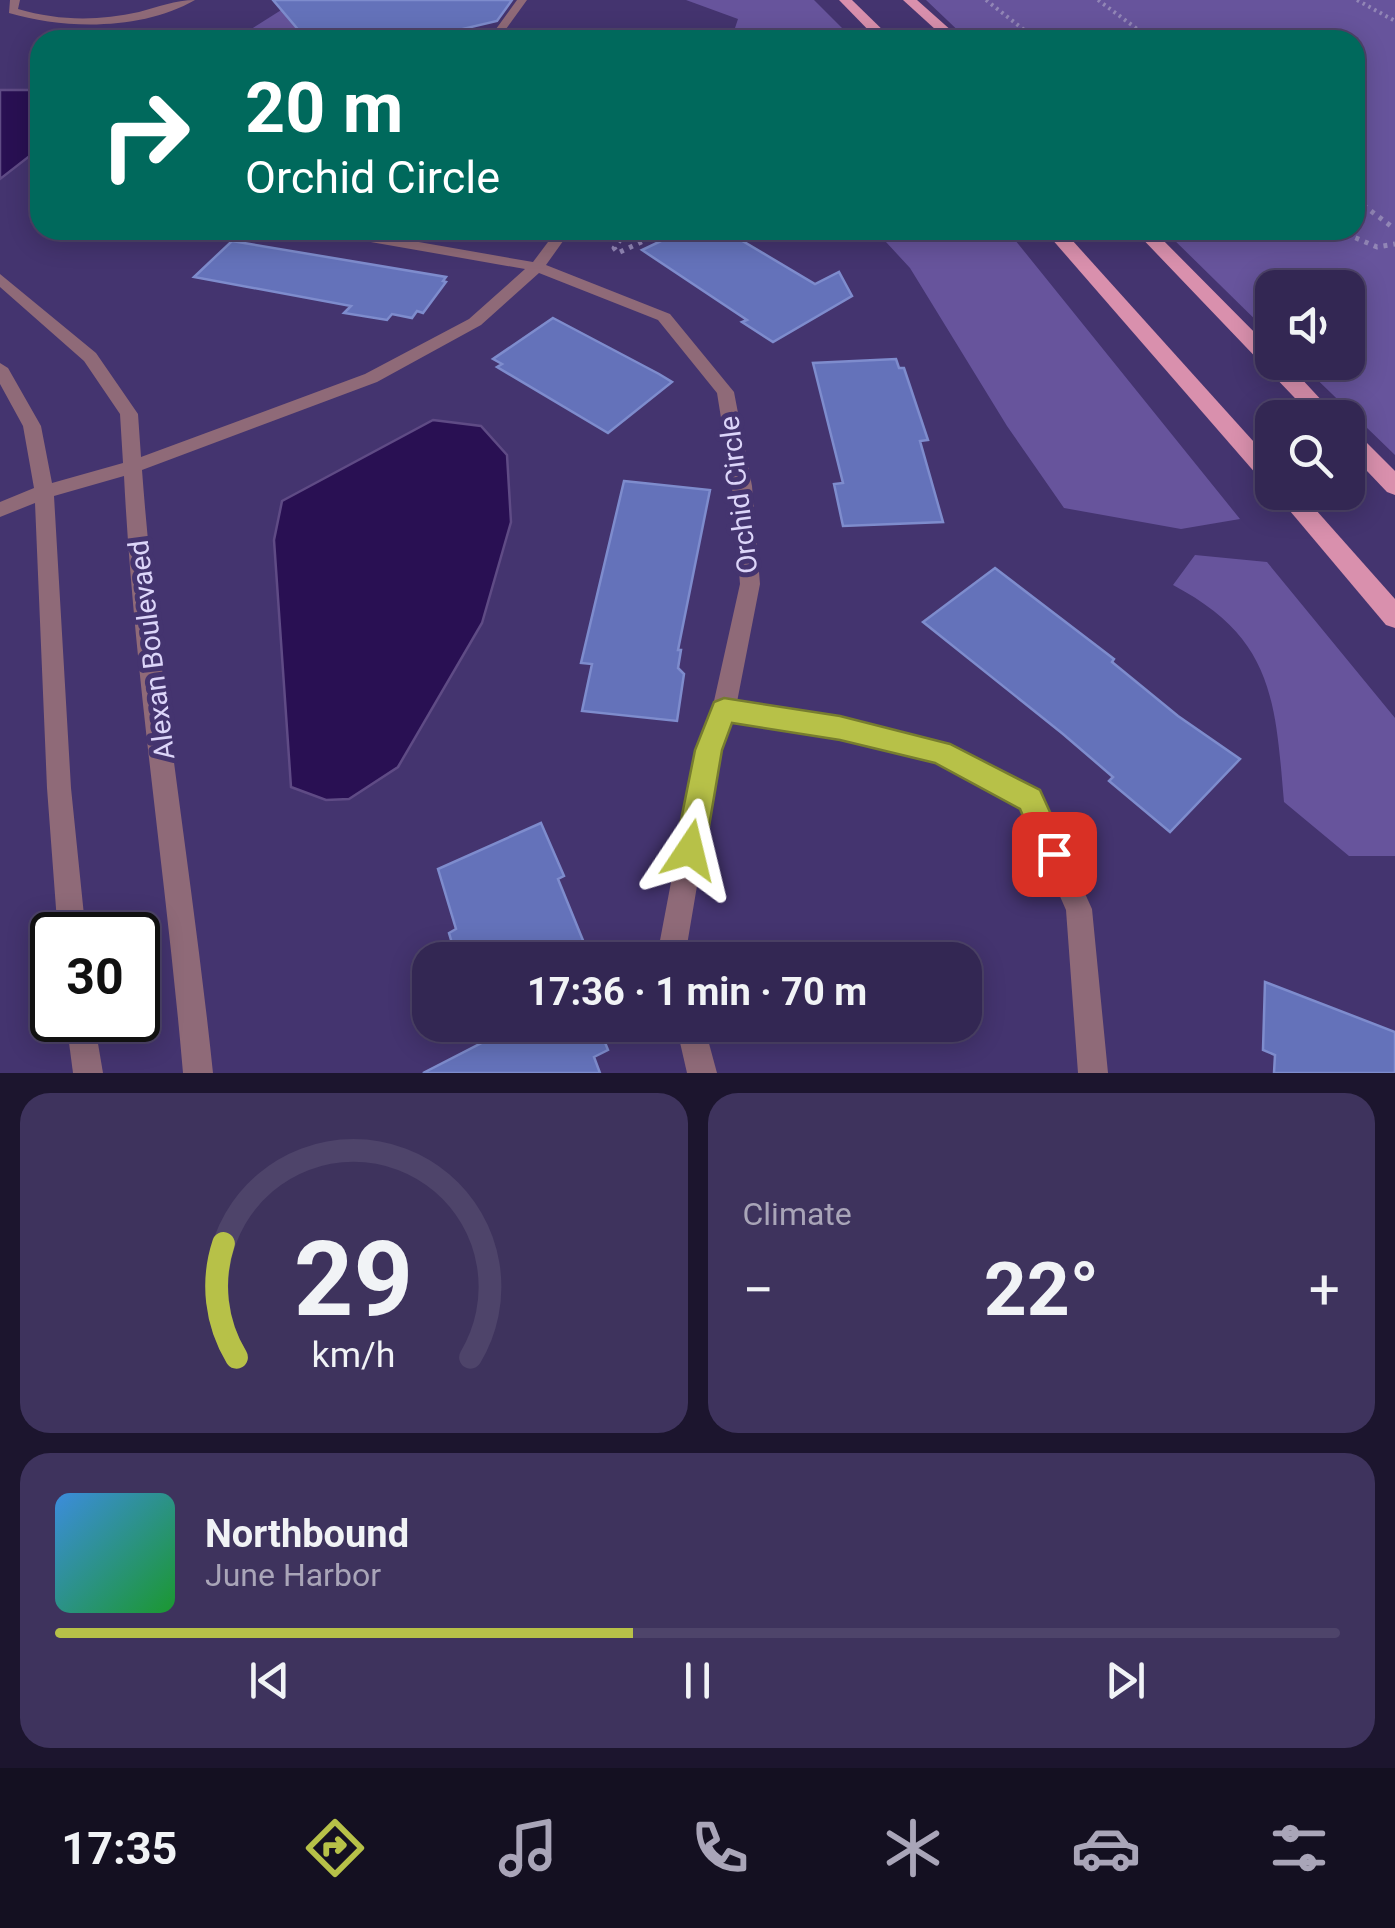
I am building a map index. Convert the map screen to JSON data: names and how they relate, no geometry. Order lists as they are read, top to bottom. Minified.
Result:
{"streets":{"street":["Orchid Circle","Alexan Boulevaed"]},"page":{"turn":["20 m","Orchid Circle"],"limit":"30","trip":"17:36 · 1 min · 70 m","tile":"Climate","heat":["−","22°","+"],"song":["Northbound","June Harbor"],"tabs":"17:35","gauge":["29","km/h"]}}
